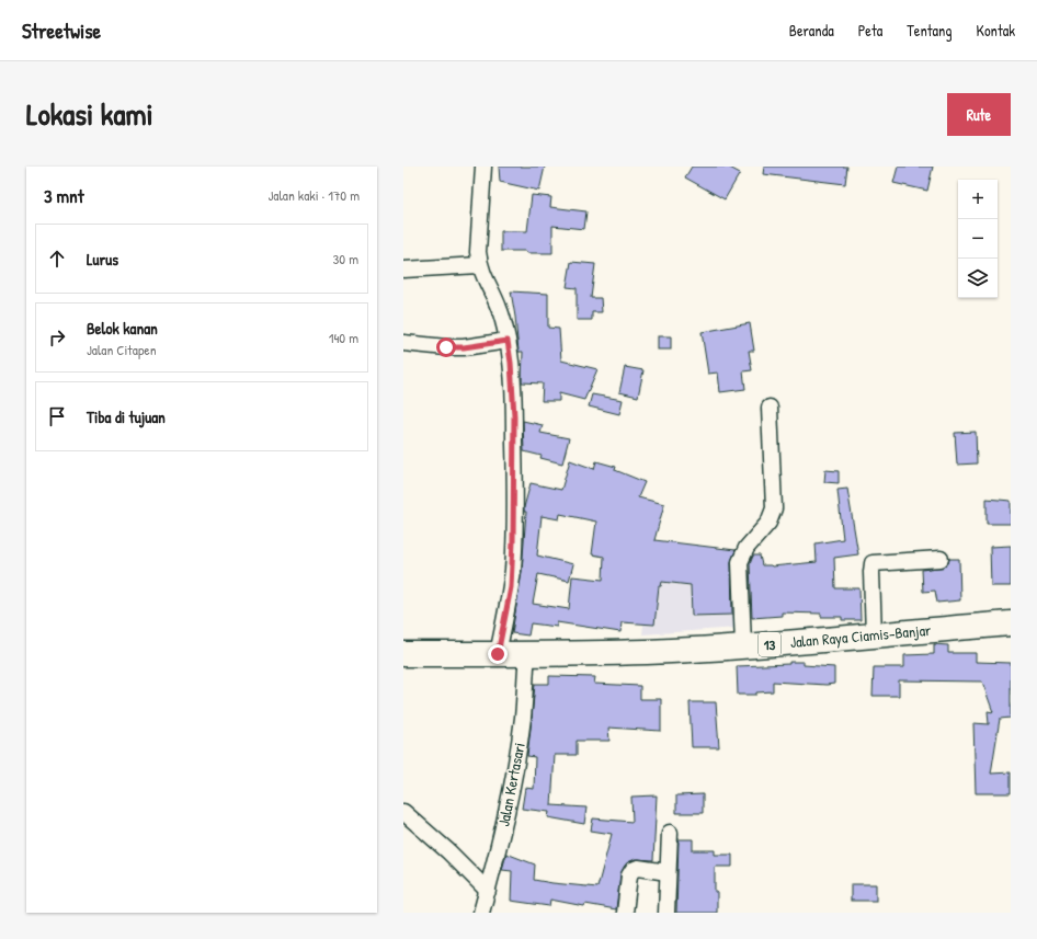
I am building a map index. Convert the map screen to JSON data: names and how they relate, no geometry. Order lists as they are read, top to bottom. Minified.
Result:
{"streets":{"highway":["Jalan Raya Ciamis-Banjar","13"],"street":["Jalan Kertasari"]},"crossings":[["Jalan Raya Ciamis-Banjar","13"],["Jalan Raya Ciamis-Banjar","Jalan Kertasari"],["13","Jalan Kertasari"]],"page":{"header":"Streetwise","nav":["Beranda","Peta","Tentang","Kontak"],"title":"Lokasi kami","buttons":"Rute","heading":["3 mnt","Jalan kaki · 170 m"],"map_buttons":["+","−"],"list":[["Lurus","30 m"],["Belok kanan","Jalan Citapen","140 m"],"Tiba di tujuan"]}}
